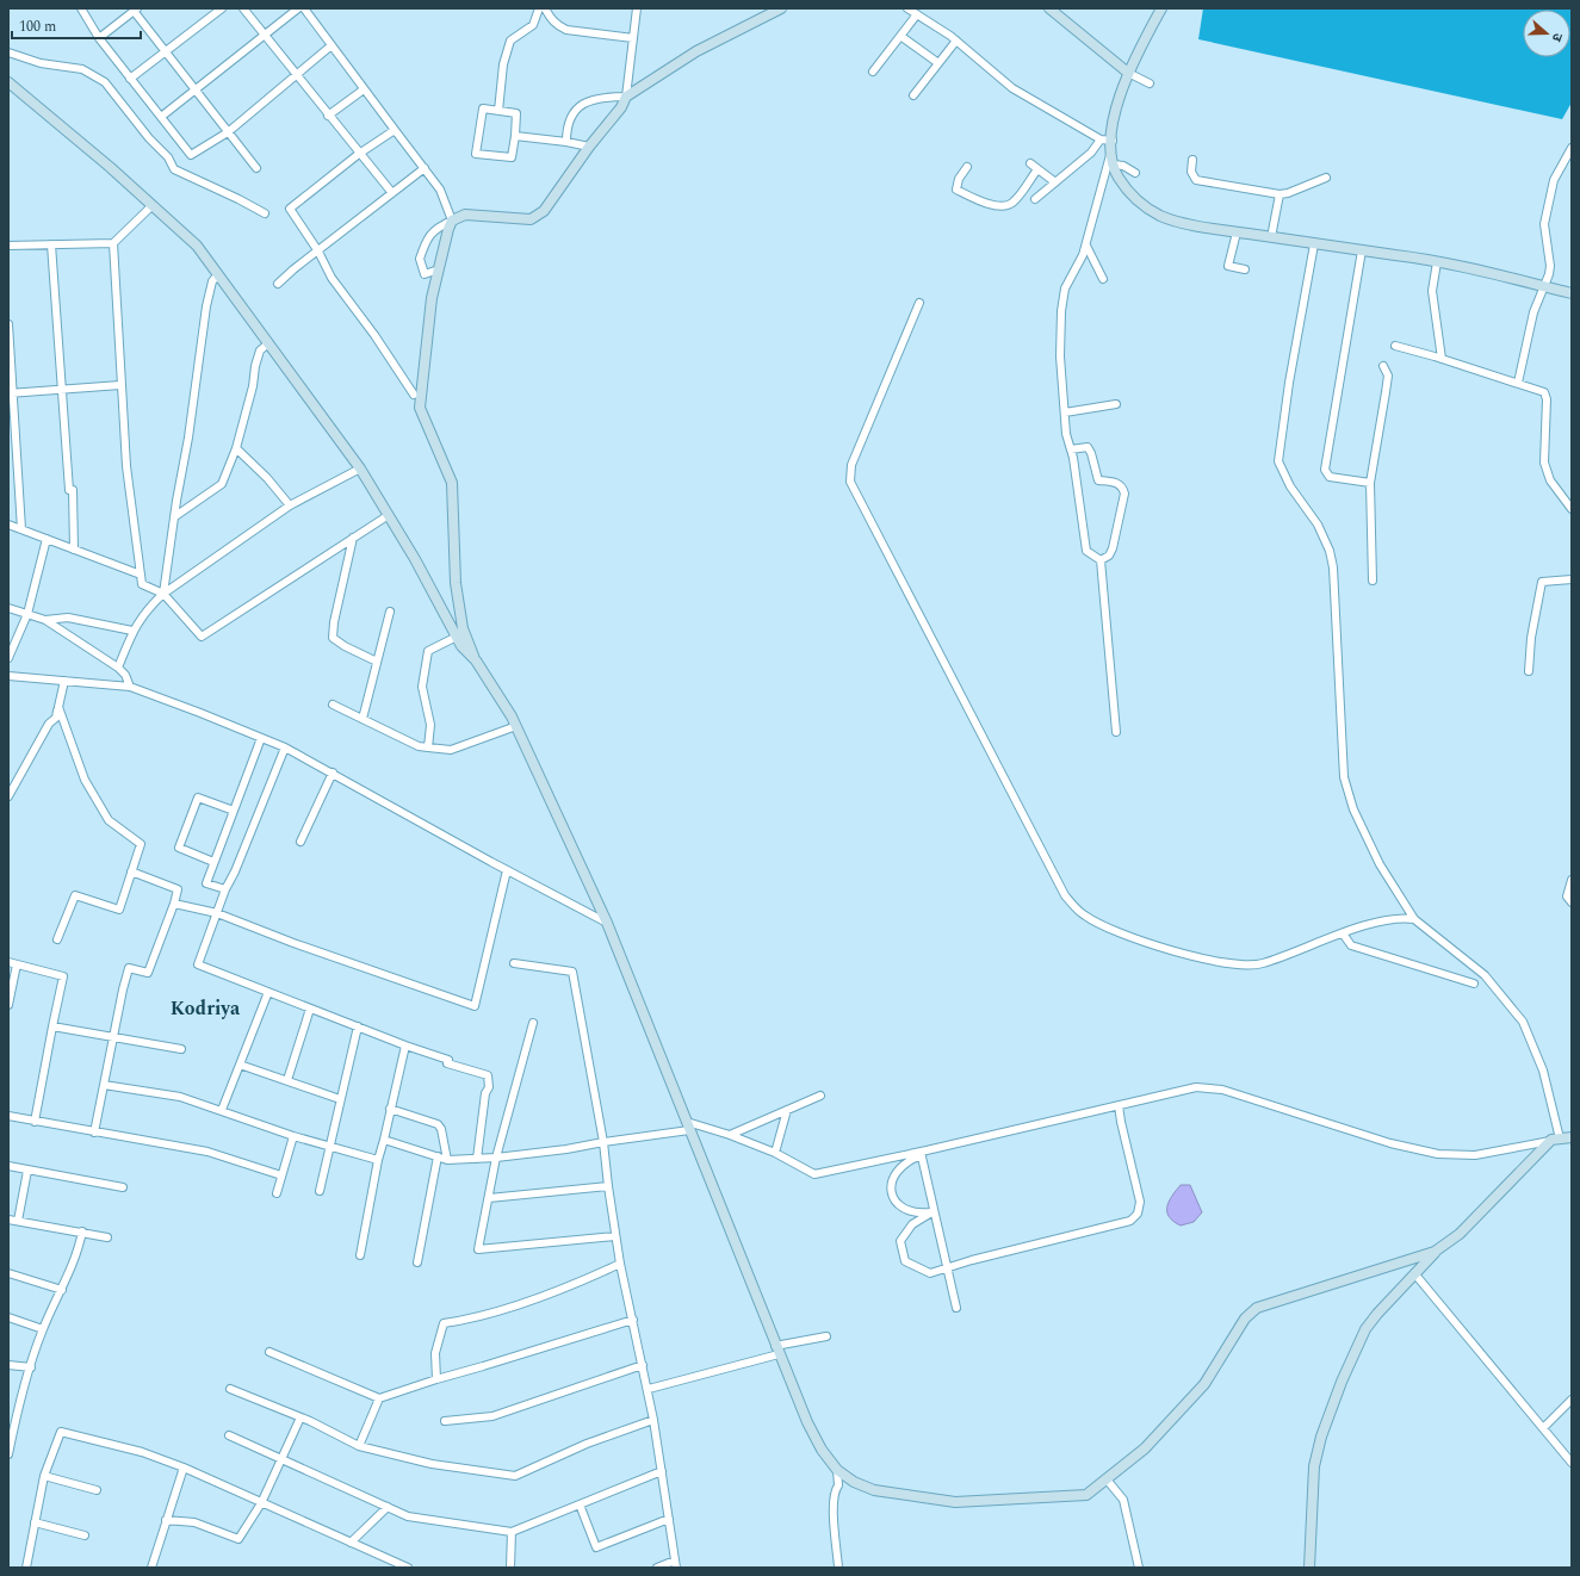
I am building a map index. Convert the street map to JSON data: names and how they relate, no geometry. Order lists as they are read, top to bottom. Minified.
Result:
{"districts":["Kodriya"],"scale_bar":"100 m","north":"right"}
